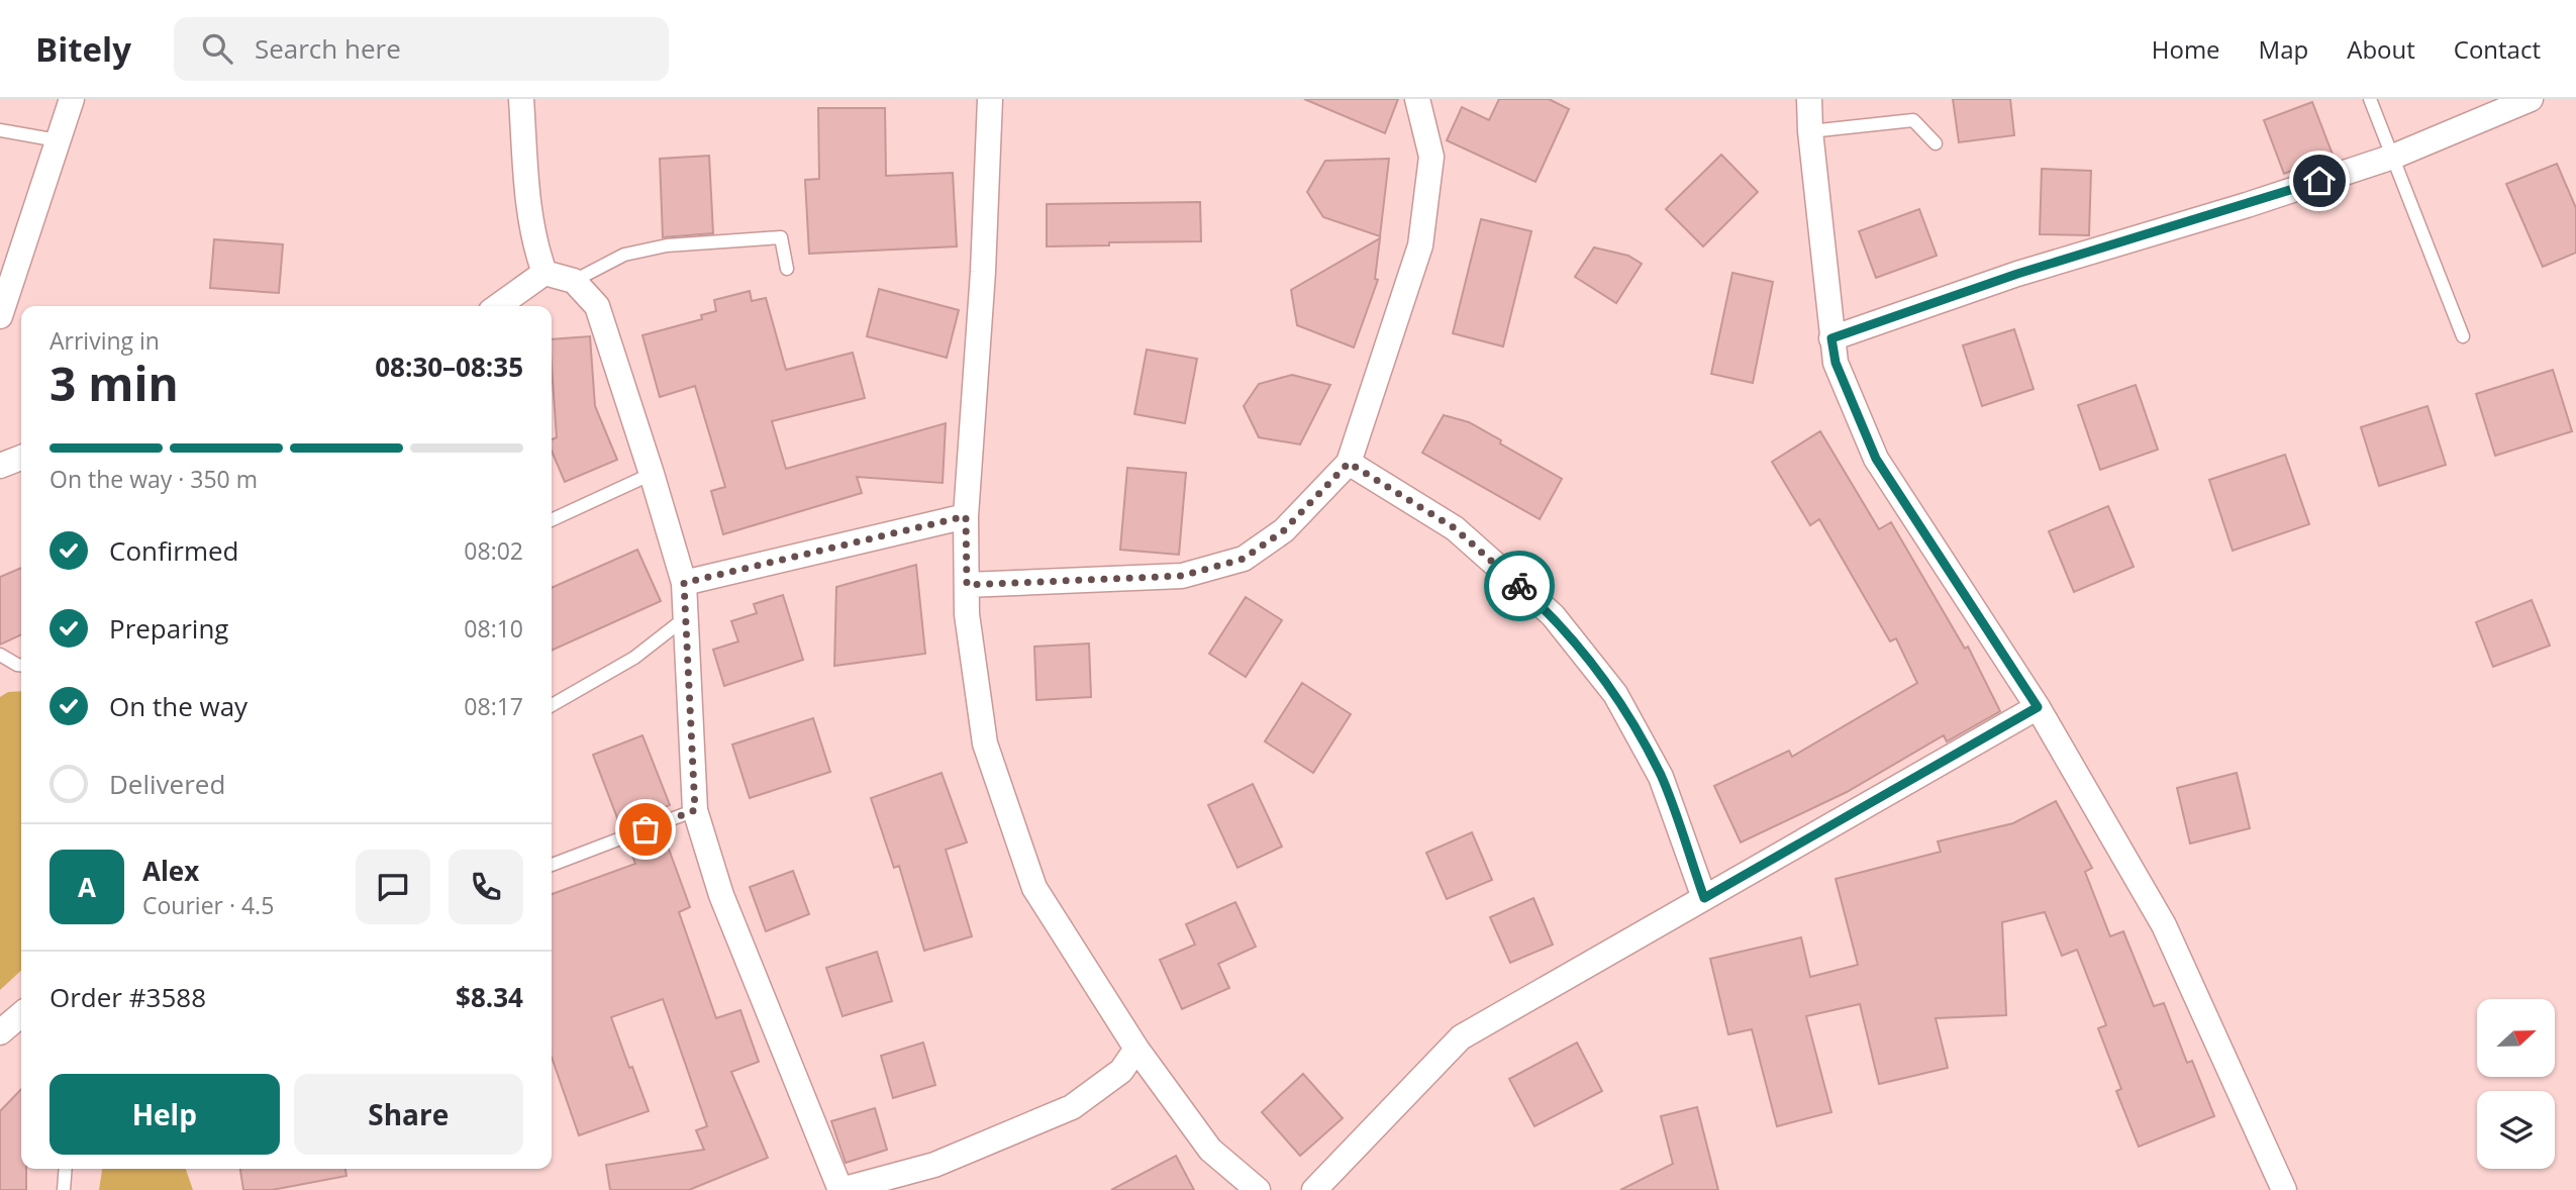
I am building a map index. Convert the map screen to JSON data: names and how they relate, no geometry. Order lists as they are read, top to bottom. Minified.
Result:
{"north":"right","page":{"header":"Bitely","search":"Search here","nav":["Home","Map","About","Contact"],"heading":["3 min","Arriving in","08:30–08:35"],"panel":["Alex","Courier · 4.5","Order #3588","$8.34"],"bar":"On the way · 350 m","list":[["Confirmed","08:02"],["Preparing","08:10"],["On the way","08:17"],"Delivered"],"round":"A","buttons":["Help","Share"]}}
